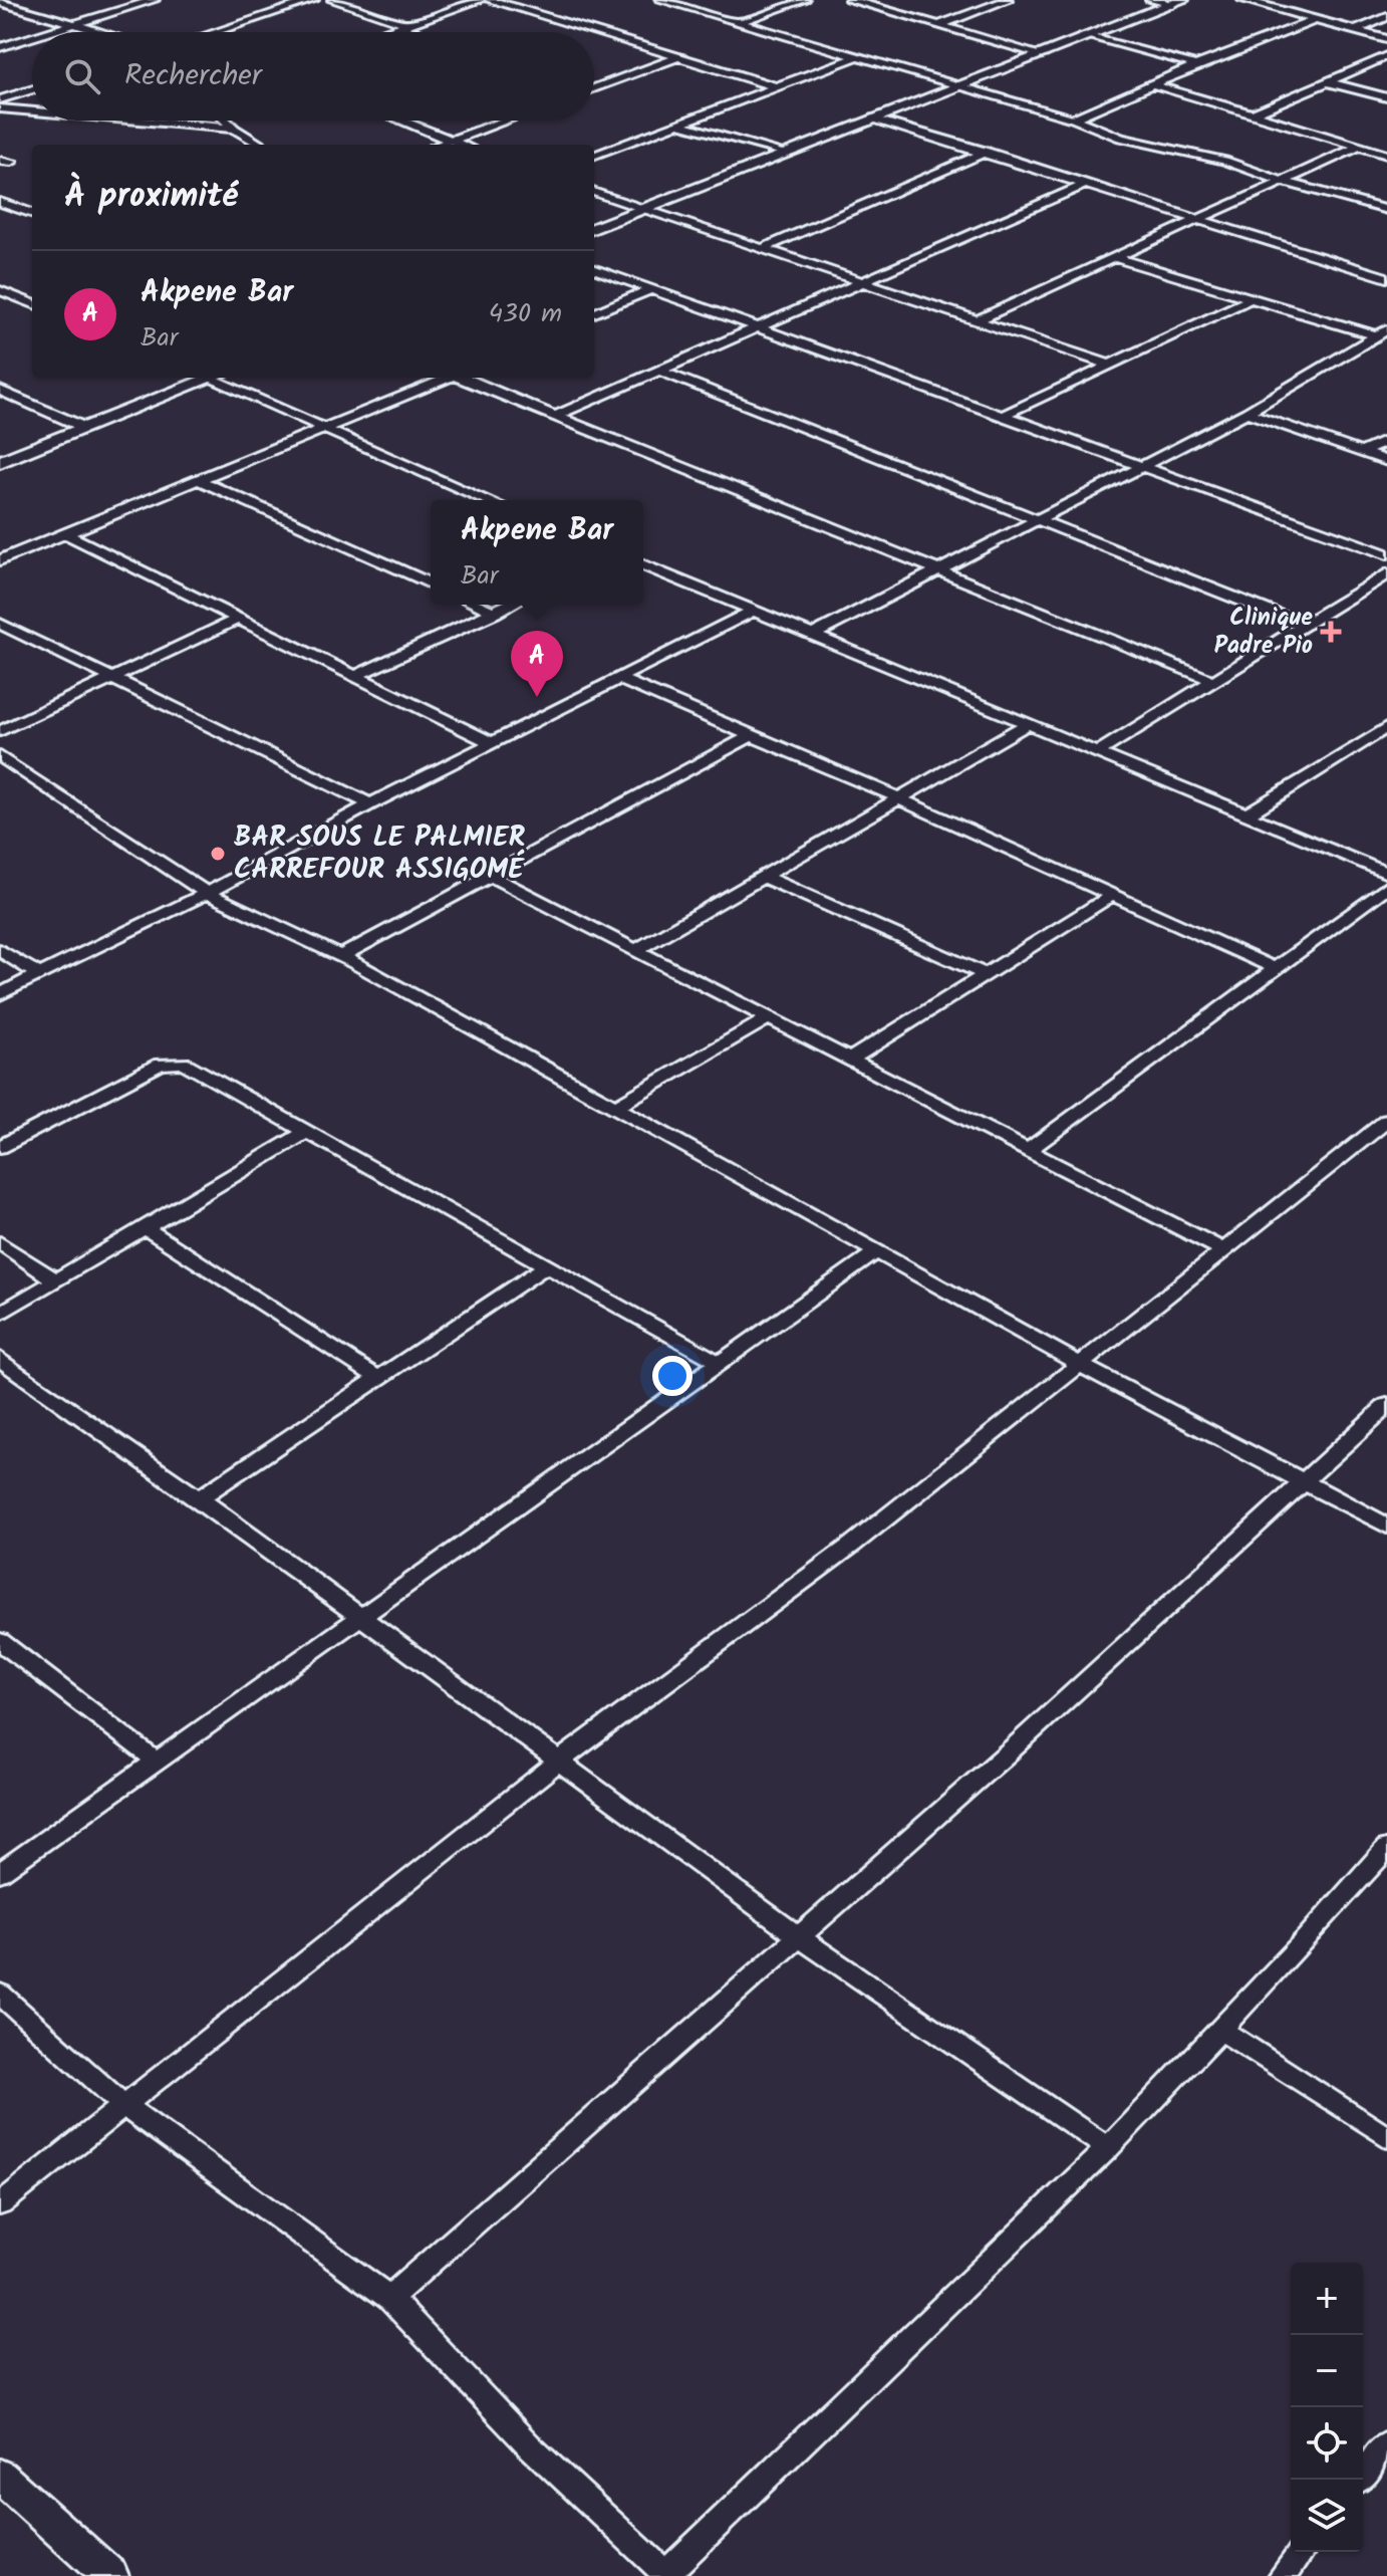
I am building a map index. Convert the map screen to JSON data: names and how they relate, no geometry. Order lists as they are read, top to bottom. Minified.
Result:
{"places":{"health":["Clinique Padre Pio"],"other":["BAR SOUS LE PALMIER CARREFOUR ASSIGOMÉ"]},"page":{"search":"Rechercher","heading":"À proximité","list":[{"mark":"A","name":"Akpene Bar","note":"Bar","value":"430 m"}],"popup":["Akpene Bar","Bar"],"pins":"A","map_buttons":["+","−"]}}
